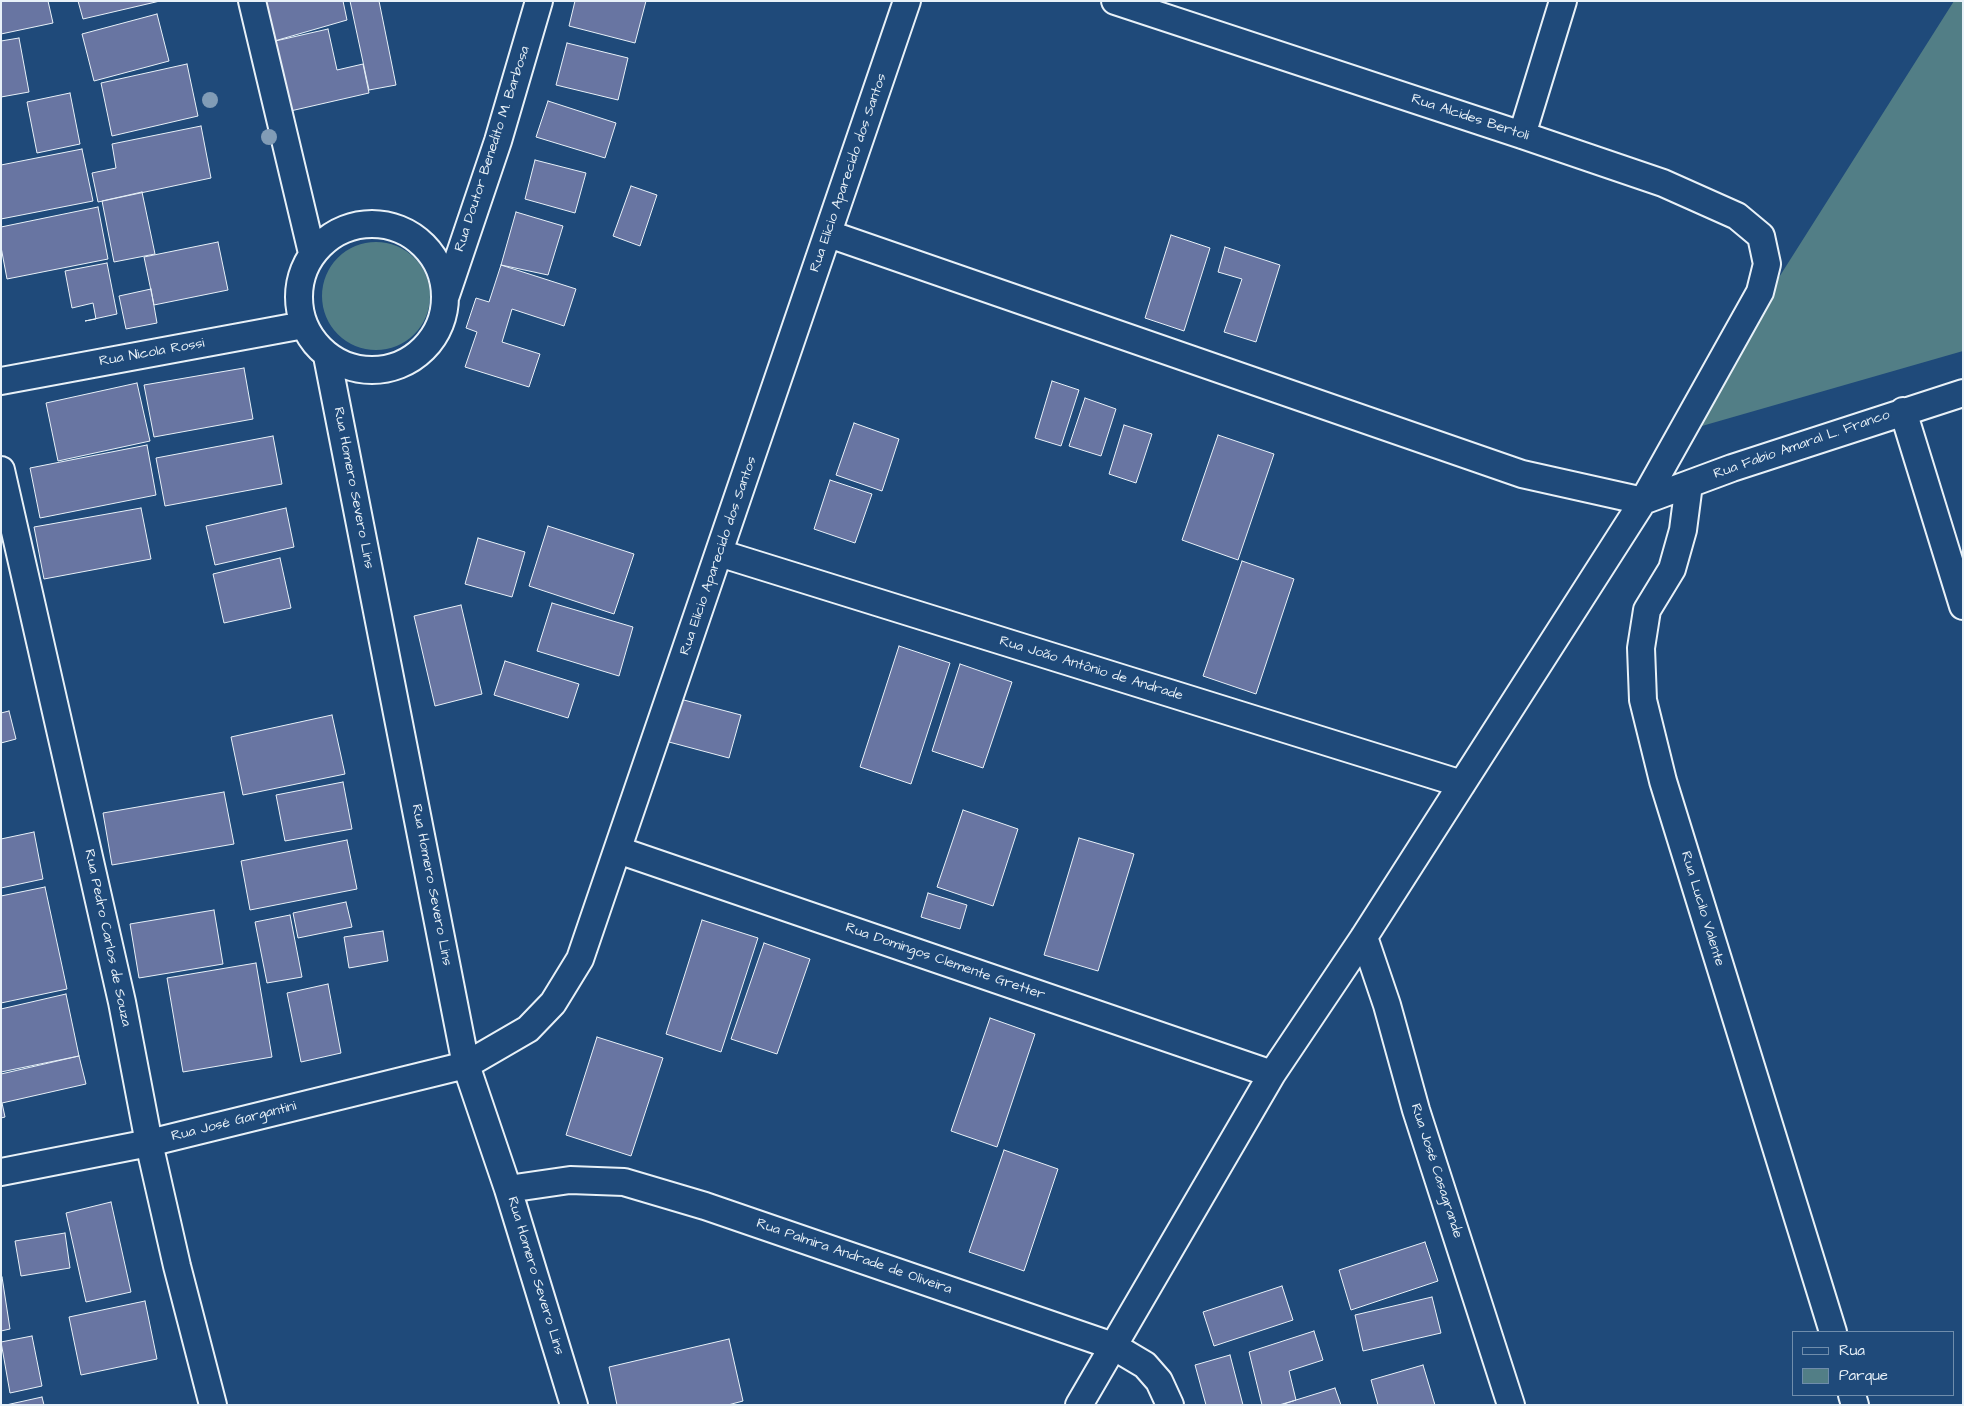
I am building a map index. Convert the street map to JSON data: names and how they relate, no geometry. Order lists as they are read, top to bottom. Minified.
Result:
{"streets":{"street":["Rua Alcides Bertoli","Rua Doutor Benedito M. Barbosa","Rua Elício Aparecido dos Santos","Rua Nicola Rossi","Rua Fabio Amaral L. Franco","Rua Homero Severo Lins","Rua João Antônio de Andrade","Rua Lucilo Valente","Rua Pedro Carlos de Souza","Rua Domingos Clemente Gretter","Rua José Gargantini","Rua José Casagrande","Rua Palmira Andrade de Oliveira"]},"crossings":[["Rua Alcides Bertoli","Rua Fabio Amaral L. Franco"],["Rua Alcides Bertoli","Rua João Antônio de Andrade"],["Rua Alcides Bertoli","Rua Domingos Clemente Gretter"],["Rua Alcides Bertoli","Rua José Casagrande"],["Rua Alcides Bertoli","Rua Palmira Andrade de Oliveira"],["Rua Doutor Benedito M. Barbosa","Rua Nicola Rossi"],["Rua Doutor Benedito M. Barbosa","Rua Homero Severo Lins"],["Rua Elício Aparecido dos Santos","Rua Homero Severo Lins"],["Rua Elício Aparecido dos Santos","Rua João Antônio de Andrade"],["Rua Elício Aparecido dos Santos","Rua Domingos Clemente Gretter"],["Rua Elício Aparecido dos Santos","Rua José Gargantini"],["Rua Nicola Rossi","Rua Homero Severo Lins"],["Rua Fabio Amaral L. Franco","Rua Lucilo Valente"],["Rua Homero Severo Lins","Rua José Gargantini"],["Rua Homero Severo Lins","Rua Palmira Andrade de Oliveira"],["Rua Pedro Carlos de Souza","Rua José Gargantini"]],"legend":["Rua","Parque"]}
